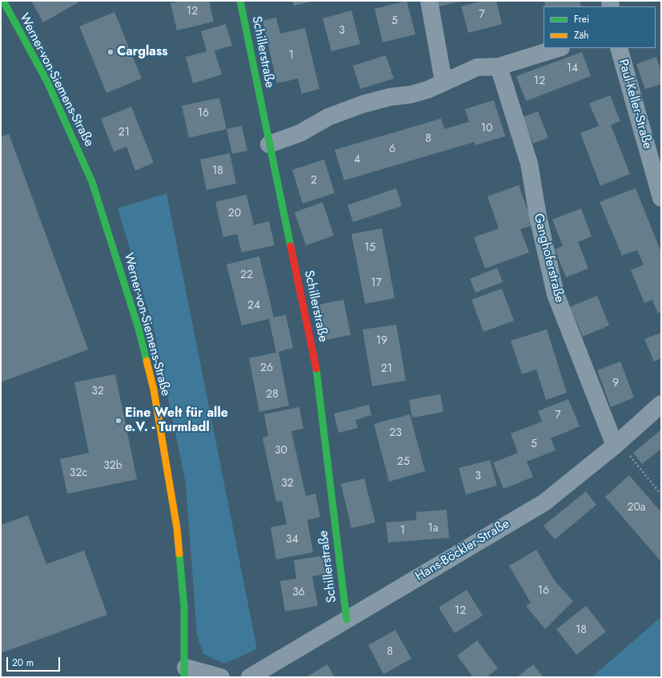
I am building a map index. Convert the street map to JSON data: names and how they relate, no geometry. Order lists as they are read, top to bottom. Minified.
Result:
{"streets":{"street":["Schillerstraße","Werner-von-Siemens-Straße","Paul-Keller-Straße","Ganghoferstraße","Hans-Böckler-Straße"]},"crossings":[["Schillerstraße","Hans-Böckler-Straße"],["Ganghoferstraße","Hans-Böckler-Straße"]],"places":["Carglass","Eine Welt für alle e.V. - Turmladl"],"house_numbers":["12","7","5","3","1","14","12","16","10","21","8","6","4","18","2","20","15","22","17","24","19","26","21","9","32","28","7","23","5","30","25","32b","32c","3","32","20a","1a","1","34","16","36","12","18","8"],"legend":["Frei","Zäh"],"scale_bar":"20 m"}
